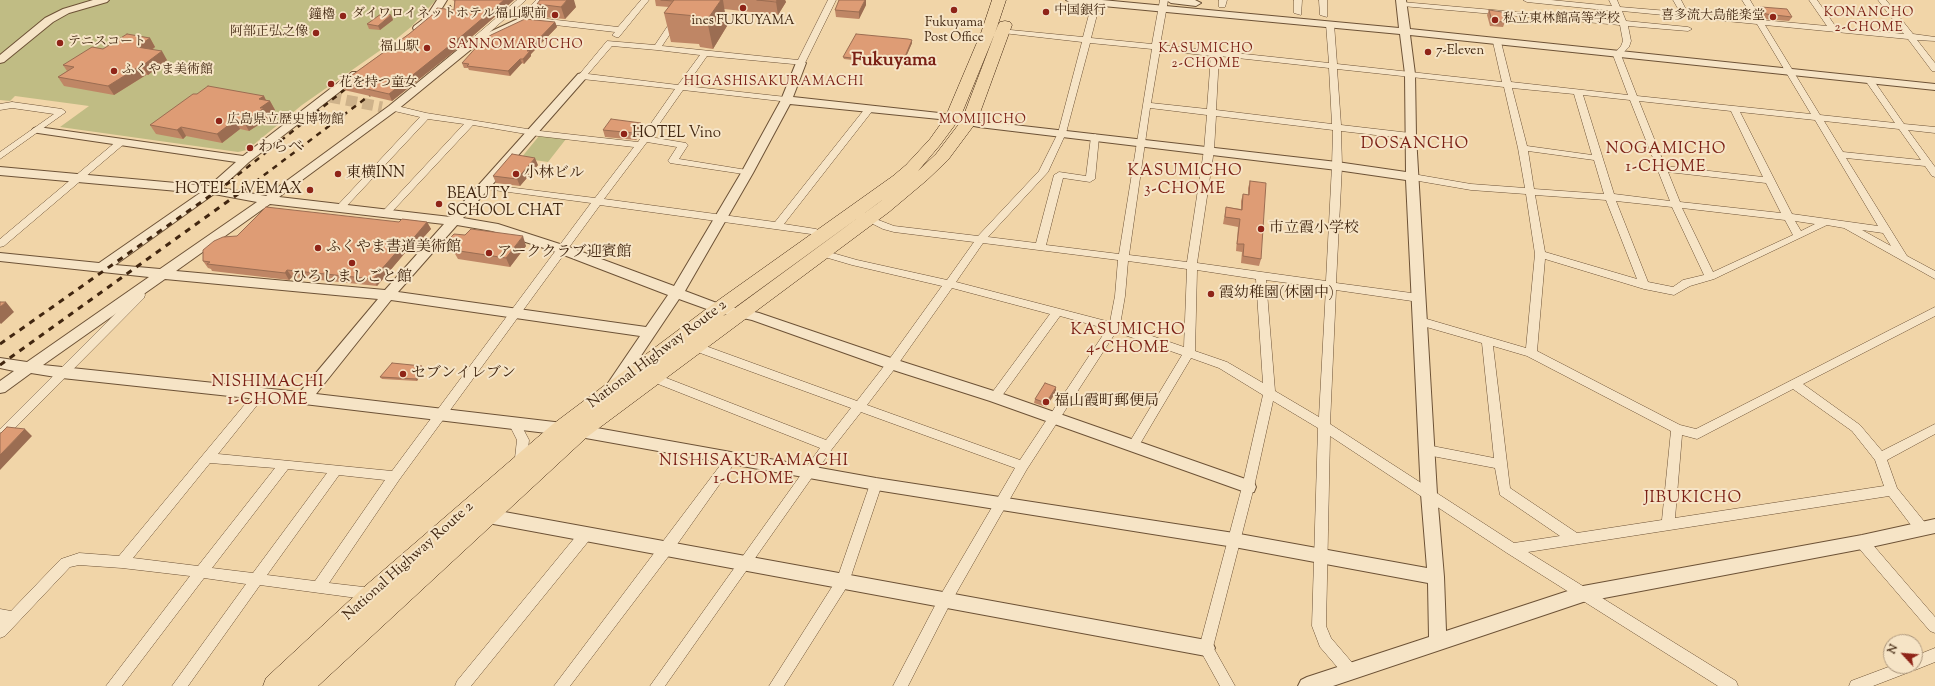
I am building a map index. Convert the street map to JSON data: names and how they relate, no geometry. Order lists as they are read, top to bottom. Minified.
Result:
{"streets":{"highway":["National Highway Route 2"]},"districts":["KONANCHO 2-CHOME","SANNOMARUCHO","KASUMICHO 2-CHOME","Fukuyama","HIGASHISAKURAMACHI","MOMIJICHO","DOSANCHO","NOGAMICHO 1-CHOME","KASUMICHO 3-CHOME","KASUMICHO 4-CHOME","NISHIMACHI 1-CHOME","NISHISAKURAMACHI 1-CHOME","JIBUKICHO"],"places":["ines FUKUYAMA","Fukuyama Post Office","中国銀行","ダイワロイネットホテル福山駅前","鐘櫓","喜多流大島能楽堂","私立東林館高等学校","阿部正弘之像","テニスコート","福山駅","7-Eleven","ふくやま美術館","花を持つ童女","広島県立歴史博物館","HOTEL Vino","わらべ","東横INN","小林ビル","HOTEL LiVEMAX","BEAUTY SCHOOL CHAT","市立霞小学校","ふくやま書道美術館","アーククラブ迎賓館","ひろしましごと館","霞幼稚園(休園中)","セブンイレブン","福山霞町郵便局"],"north":"top left"}
